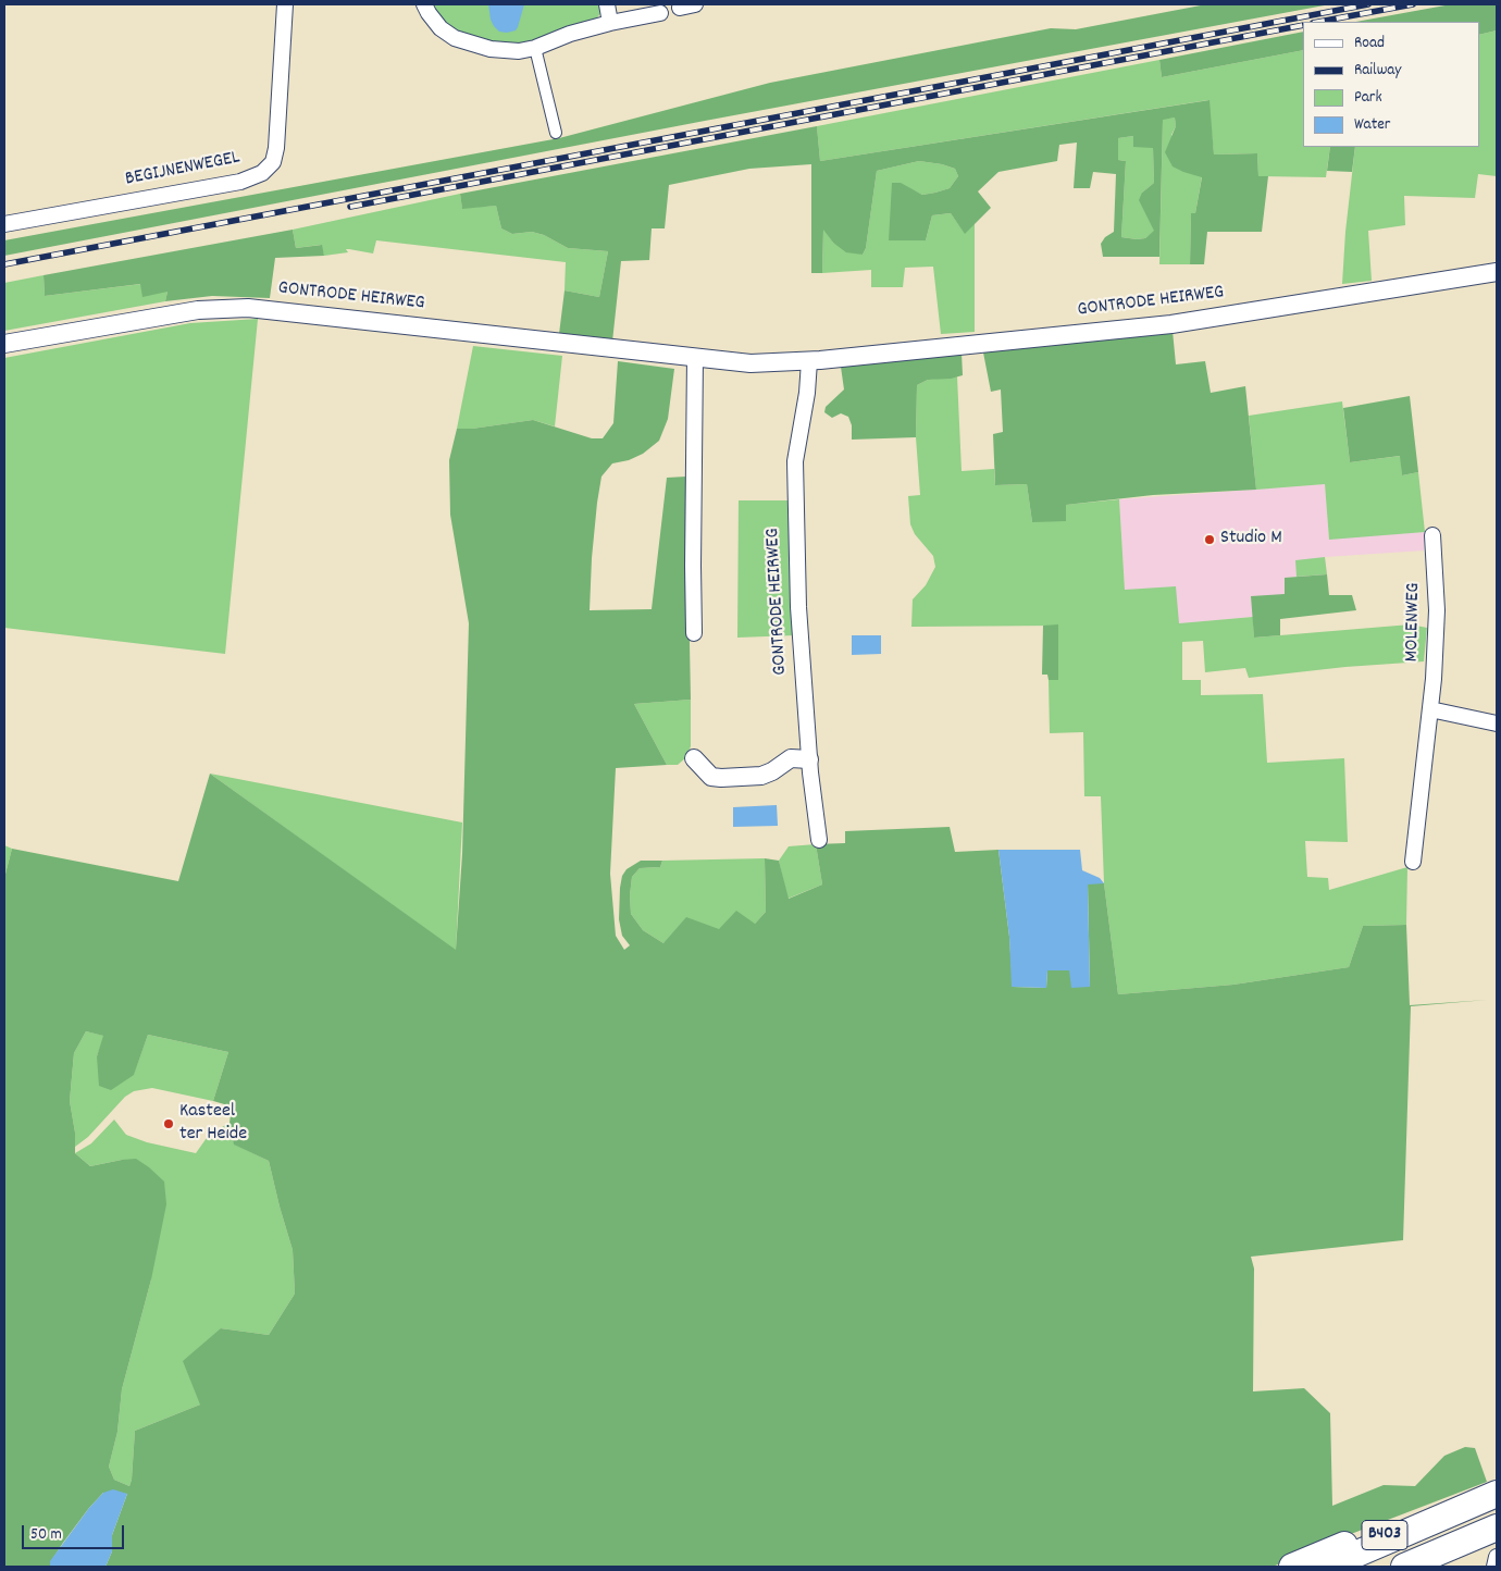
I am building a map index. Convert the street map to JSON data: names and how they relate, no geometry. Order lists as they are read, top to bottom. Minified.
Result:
{"streets":{"highway":["B403"],"street":["BEGIJNENWEGEL","GONTRODE HEIRWEG","MOLENWEG"]},"places":["Studio M","Kasteel ter Heide"],"legend":["Road","Railway","Park","Water"],"scale_bar":"50 m"}
